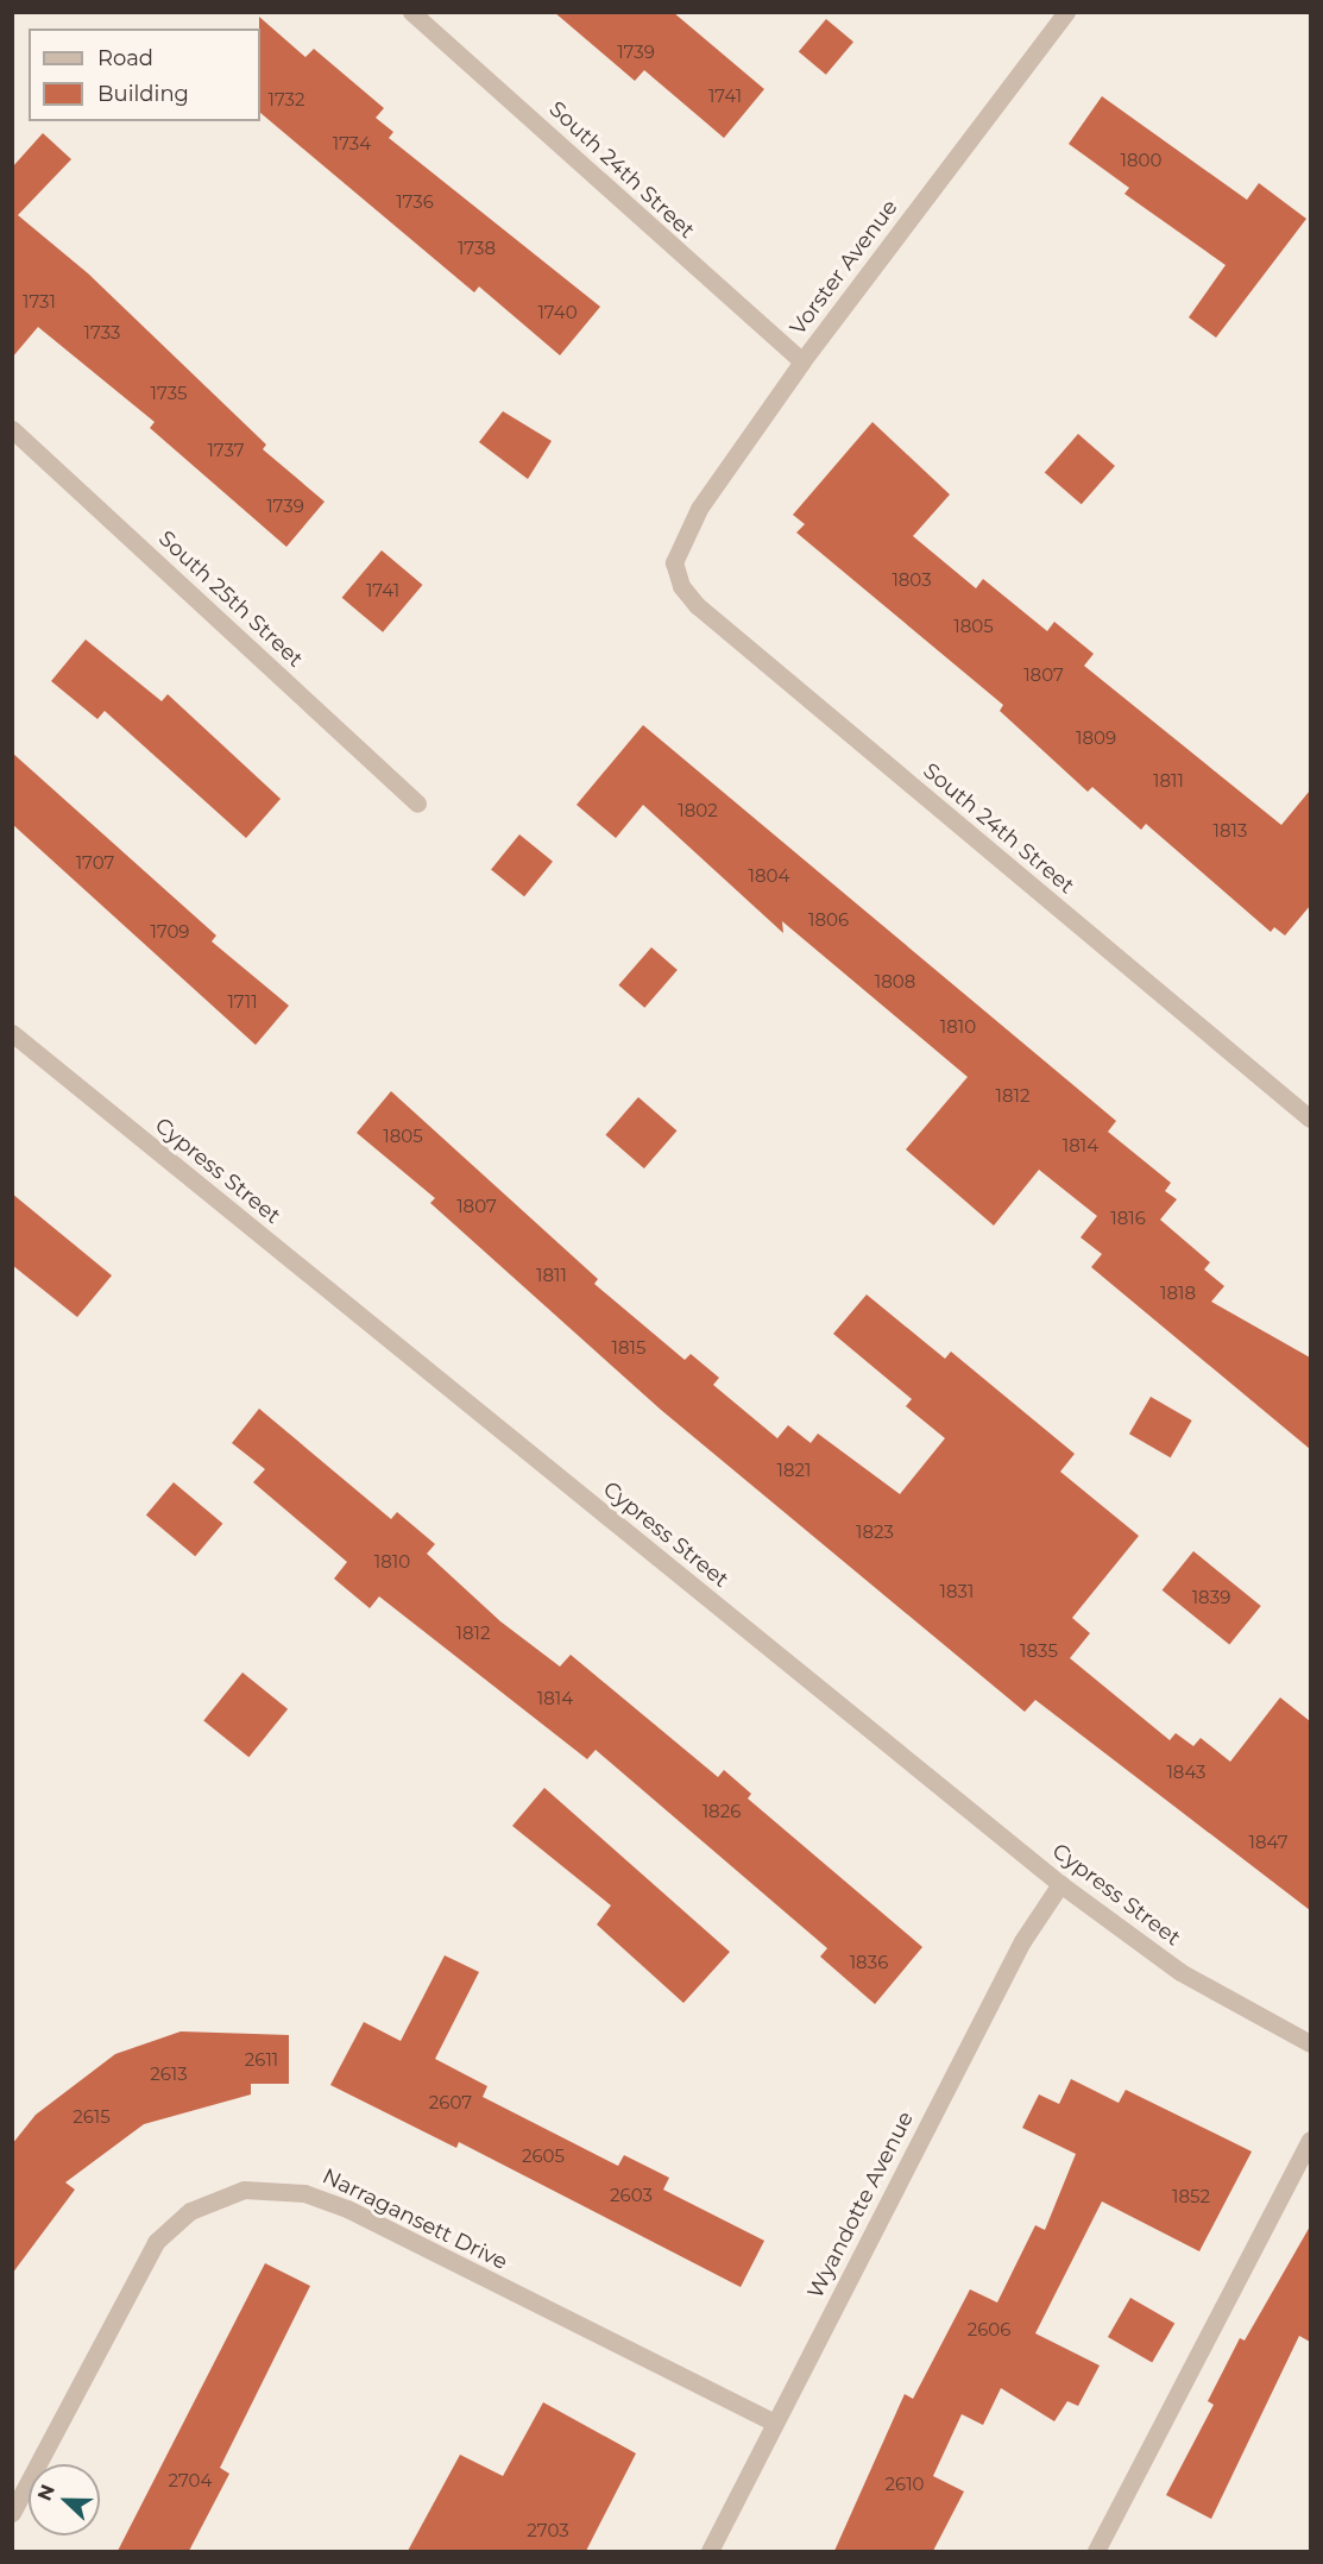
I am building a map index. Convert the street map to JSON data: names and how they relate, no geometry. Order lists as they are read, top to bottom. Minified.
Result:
{"streets":{"street":["South 24th Street","Vorster Avenue","South 25th Street","Cypress Street","Wyandotte Avenue","Narragansett Drive"]},"crossings":[["South 24th Street","Vorster Avenue"],["Cypress Street","Wyandotte Avenue"],["Wyandotte Avenue","Narragansett Drive"]],"house_numbers":["1739","1741","1732","1734","1800","1736","1738","1731","1740","1733","1735","1737","1739","1803","1741","1805","1807","1809","1811","1802","1813","1707","1804","1806","1709","1808","1711","1810","1812","1805","1814","1807","1816","1811","1818","1815","1821","1823","1810","1831","1839","1812","1835","1814","1843","1826","1847","1836","2611","2613","2607","2615","2605","2603","1852","2606","2704","2610","2703"],"legend":["Road","Building"],"north":"left"}
